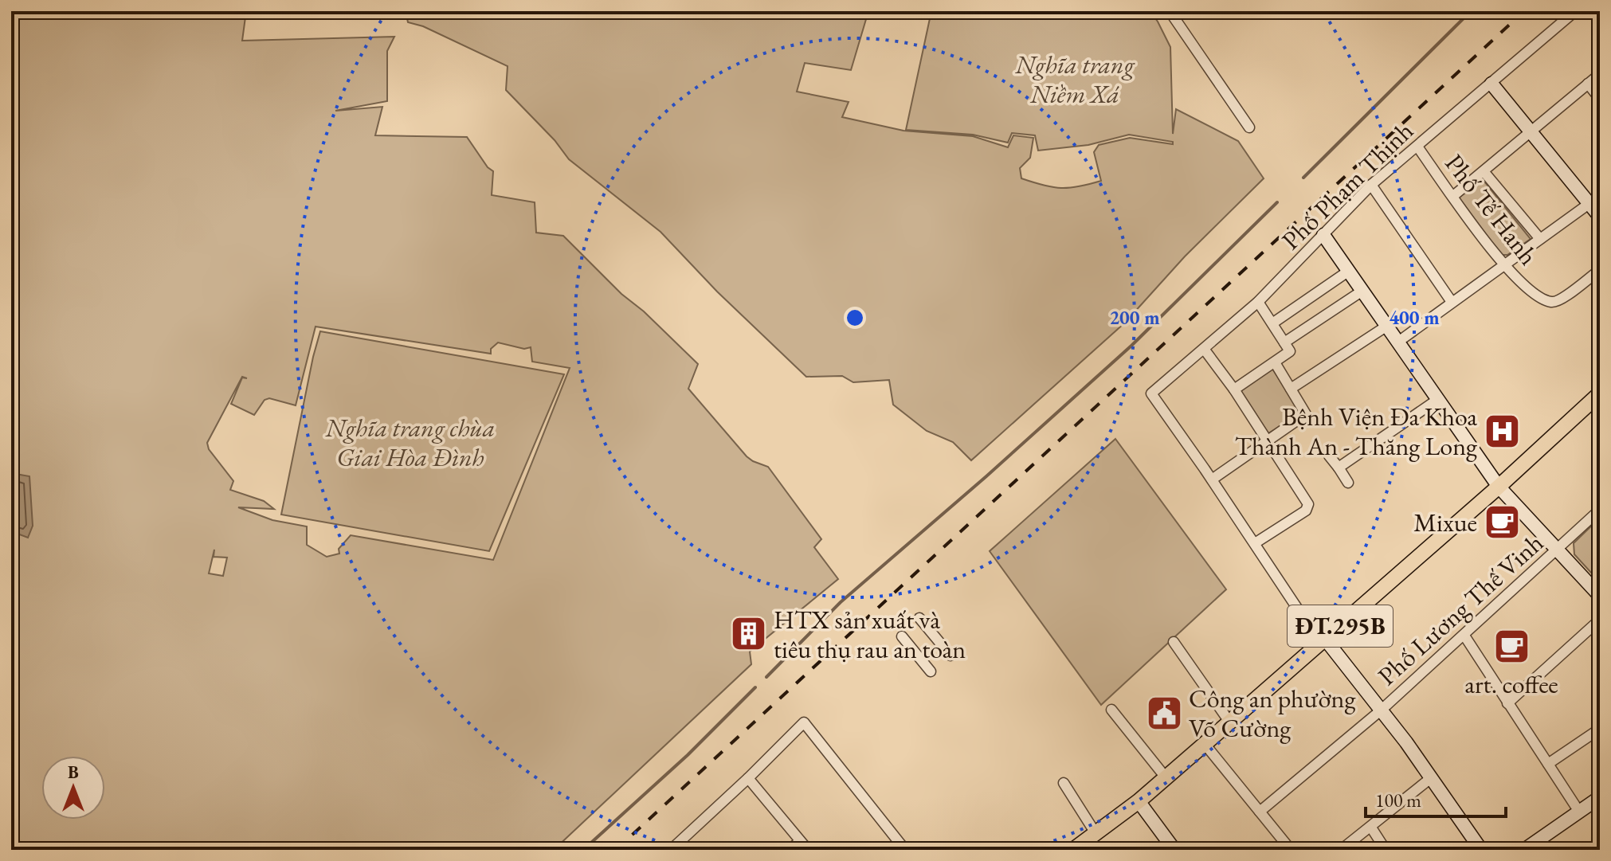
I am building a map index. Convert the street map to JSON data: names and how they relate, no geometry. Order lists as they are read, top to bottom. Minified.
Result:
{"streets":{"main road":["ĐT.295B"],"street":["Phố Phạm Thịnh","Phố Tế Hanh","Phố Lương Thế Vinh"]},"crossings":[["Phố Phạm Thịnh","Phố Tế Hanh"]],"parks":["Nghĩa trang Niềm Xá","Nghĩa trang chùa Giai Hòa Đình"],"places":{"hospital":["Bệnh Viện Đa Khoa Thành An - Thăng Long"],"cafe":["Mixue","art. coffee"],"building":["HTX sản xuất và tiêu thụ rau an toàn"],"public building":["Công an phường Võ Cường"]},"scale_bar":"100 m","north":"top","rings":["200 m","400 m"]}
